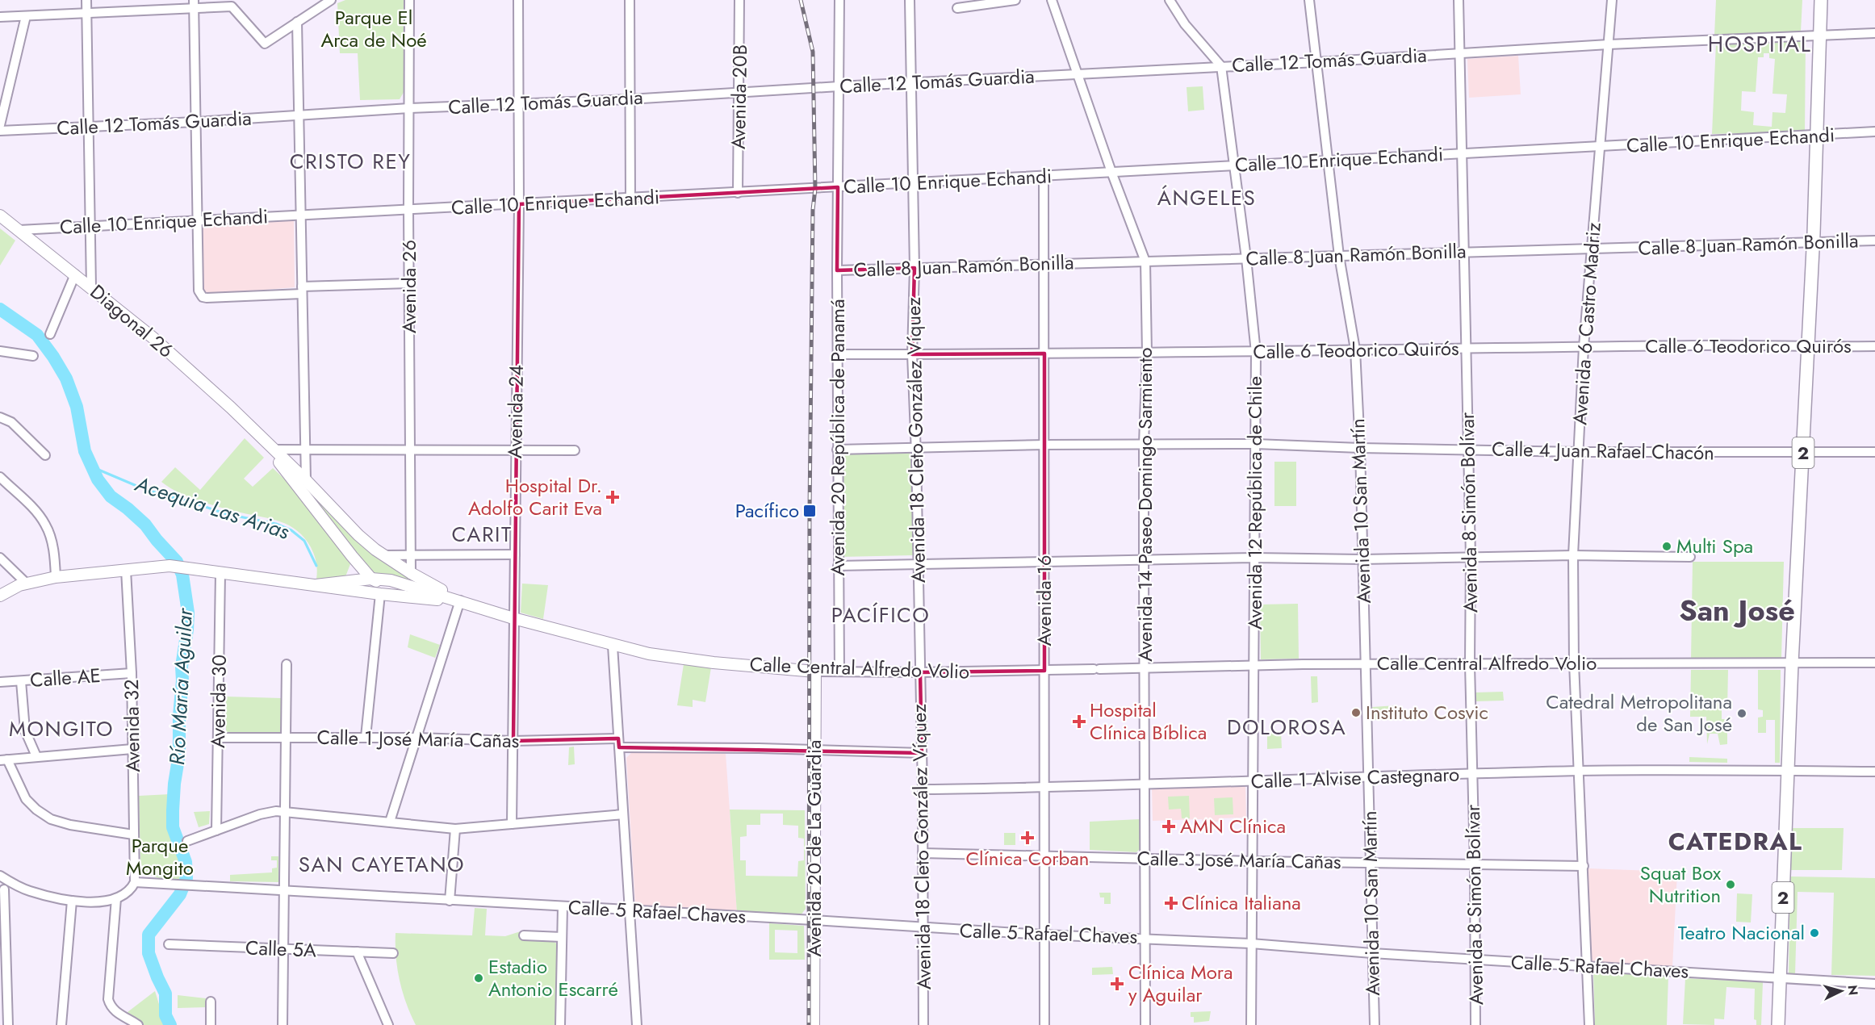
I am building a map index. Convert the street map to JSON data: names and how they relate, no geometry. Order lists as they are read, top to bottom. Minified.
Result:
{"streets":{"highway":["2"],"main road":["Diagonal 26","Calle Central Alfredo Volio","Avenida 20 de La Guardia"],"street":["Calle 12 Tomás Guardia","Avenida 20B","Calle 10 Enrique Echandi","Calle 8 Juan Ramón Bonilla","Avenida 26","Avenida 6 Castro Madriz","Calle 6 Teodorico Quirós","Avenida 24","Avenida 20 República de Panamá","Avenida 18 Cleto González Víquez","Calle 4 Juan Rafael Chacón","Avenida 12 República de Chile","Avenida 14 Paseo Domingo Sarmiento","Avenida 10 San Martín","Avenida 8 Simón Bolívar","Avenida 16","Calle AE","Avenida 30","Avenida 32","Calle 1 José María Cañas","Calle 1 Alvise Castegnaro","Calle 3 José María Cañas","Calle 5 Rafael Chaves","Calle 5A"]},"crossings":[["Calle 12 Tomás Guardia","Avenida 20B"],["Calle 12 Tomás Guardia","Avenida 26"],["Calle 12 Tomás Guardia","Avenida 6 Castro Madriz"],["Calle 12 Tomás Guardia","Avenida 24"],["Calle 12 Tomás Guardia","Avenida 20 República de Panamá"],["Calle 12 Tomás Guardia","Avenida 18 Cleto González Víquez"],["Calle 12 Tomás Guardia","2"],["Calle 12 Tomás Guardia","Avenida 12 República de Chile"],["Calle 12 Tomás Guardia","Avenida 14 Paseo Domingo Sarmiento"],["Calle 12 Tomás Guardia","Avenida 10 San Martín"],["Calle 12 Tomás Guardia","Avenida 8 Simón Bolívar"],["Avenida 20B","Calle 10 Enrique Echandi"],["Calle 10 Enrique Echandi","Avenida 26"],["Calle 10 Enrique Echandi","Diagonal 26"],["Calle 10 Enrique Echandi","Avenida 6 Castro Madriz"],["Calle 10 Enrique Echandi","Avenida 24"],["Calle 10 Enrique Echandi","Avenida 20 República de Panamá"],["Calle 10 Enrique Echandi","Avenida 18 Cleto González Víquez"],["Calle 10 Enrique Echandi","2"],["Calle 10 Enrique Echandi","Avenida 12 República de Chile"],["Calle 10 Enrique Echandi","Avenida 14 Paseo Domingo Sarmiento"],["Calle 10 Enrique Echandi","Avenida 10 San Martín"],["Calle 10 Enrique Echandi","Avenida 8 Simón Bolívar"],["Calle 10 Enrique Echandi","Avenida 16"],["Calle 8 Juan Ramón Bonilla","Avenida 6 Castro Madriz"],["Calle 8 Juan Ramón Bonilla","Avenida 20 República de Panamá"],["Calle 8 Juan Ramón Bonilla","Avenida 18 Cleto González Víquez"],["Calle 8 Juan Ramón Bonilla","2"],["Calle 8 Juan Ramón Bonilla","Avenida 12 República de Chile"],["Calle 8 Juan Ramón Bonilla","Avenida 14 Paseo Domingo Sarmiento"],["Calle 8 Juan Ramón Bonilla","Avenida 10 San Martín"],["Calle 8 Juan Ramón Bonilla","Avenida 8 Simón Bolívar"],["Calle 8 Juan Ramón Bonilla","Avenida 16"],["Avenida 26","Diagonal 26"],["Diagonal 26","Calle Central Alfredo Volio"],["Avenida 6 Castro Madriz","Calle 6 Teodorico Quirós"],["Avenida 6 Castro Madriz","Calle 4 Juan Rafael Chacón"],["Avenida 6 Castro Madriz","Calle Central Alfredo Volio"],["Avenida 6 Castro Madriz","Calle 1 Alvise Castegnaro"],["Avenida 6 Castro Madriz","Calle 3 José María Cañas"],["Avenida 6 Castro Madriz","Calle 5 Rafael Chaves"],["Calle 6 Teodorico Quirós","Avenida 20 República de Panamá"],["Calle 6 Teodorico Quirós","Avenida 18 Cleto González Víquez"],["Calle 6 Teodorico Quirós","2"],["Calle 6 Teodorico Quirós","Avenida 12 República de Chile"],["Calle 6 Teodorico Quirós","Avenida 14 Paseo Domingo Sarmiento"],["Calle 6 Teodorico Quirós","Avenida 10 San Martín"],["Calle 6 Teodorico Quirós","Avenida 8 Simón Bolívar"],["Calle 6 Teodorico Quirós","Avenida 16"],["Avenida 24","Calle Central Alfredo Volio"],["Avenida 24","Calle 1 José María Cañas"],["Avenida 20 República de Panamá","Calle 4 Juan Rafael Chacón"],["Avenida 20 República de Panamá","Calle Central Alfredo Volio"],["Avenida 18 Cleto González Víquez","Calle 4 Juan Rafael Chacón"],["Avenida 18 Cleto González Víquez","Calle Central Alfredo Volio"],["Avenida 18 Cleto González Víquez","Calle 1 José María Cañas"],["Avenida 18 Cleto González Víquez","Calle 1 Alvise Castegnaro"],["Avenida 18 Cleto González Víquez","Calle 3 José María Cañas"],["Avenida 18 Cleto González Víquez","Calle 5 Rafael Chaves"],["Calle 4 Juan Rafael Chacón","2"],["Calle 4 Juan Rafael Chacón","Avenida 12 República de Chile"],["Calle 4 Juan Rafael Chacón","Avenida 14 Paseo Domingo Sarmiento"],["Calle 4 Juan Rafael Chacón","Avenida 10 San Martín"],["Calle 4 Juan Rafael Chacón","Avenida 8 Simón Bolívar"],["Calle 4 Juan Rafael Chacón","Avenida 16"],["2","Calle Central Alfredo Volio"],["2","Calle 1 Alvise Castegnaro"],["2","Calle 5 Rafael Chaves"],["Avenida 12 República de Chile","Calle Central Alfredo Volio"],["Avenida 12 República de Chile","Calle 1 Alvise Castegnaro"],["Avenida 12 República de Chile","Calle 3 José María Cañas"],["Avenida 12 República de Chile","Calle 5 Rafael Chaves"],["Avenida 14 Paseo Domingo Sarmiento","Calle Central Alfredo Volio"],["Avenida 14 Paseo Domingo Sarmiento","Calle 1 Alvise Castegnaro"],["Avenida 14 Paseo Domingo Sarmiento","Calle 3 José María Cañas"],["Avenida 14 Paseo Domingo Sarmiento","Calle 5 Rafael Chaves"],["Avenida 10 San Martín","Calle Central Alfredo Volio"],["Avenida 10 San Martín","Calle 1 Alvise Castegnaro"],["Avenida 10 San Martín","Calle 3 José María Cañas"],["Avenida 10 San Martín","Calle 5 Rafael Chaves"],["Avenida 8 Simón Bolívar","Calle Central Alfredo Volio"],["Avenida 8 Simón Bolívar","Calle 1 Alvise Castegnaro"],["Avenida 8 Simón Bolívar","Calle 3 José María Cañas"],["Avenida 8 Simón Bolívar","Calle 5 Rafael Chaves"],["Avenida 16","Calle Central Alfredo Volio"],["Avenida 16","Calle 1 Alvise Castegnaro"],["Avenida 16","Calle 3 José María Cañas"],["Avenida 16","Calle 5 Rafael Chaves"],["Calle Central Alfredo Volio","Avenida 30"],["Calle Central Alfredo Volio","Avenida 32"],["Calle Central Alfredo Volio","Avenida 20 de La Guardia"],["Calle AE","Avenida 32"],["Avenida 30","Calle 1 José María Cañas"],["Avenida 32","Calle 5 Rafael Chaves"],["Calle 1 José María Cañas","Avenida 20 de La Guardia"],["Avenida 20 de La Guardia","Calle 5 Rafael Chaves"]],"districts":["HOSPITAL","CRISTO REY","ÁNGELES","CARIT","San José","PACÍFICO","DOLOROSA","MONGITO","CATEDRAL","SAN CAYETANO"],"water":["Acequia Las Arias","Río María Aguilar"],"parks":["Parque El Arca de Noé","Parque Mongito"],"places":{"health":["Hospital Dr. Adolfo Carit Eva","Hospital Clínica Bíblica","AMN Clínica","Clínica Corban","Clínica Italiana","Clínica Mora y Aguilar"],"transit":["Pacífico"],"other":["Multi Spa","Instituto Cosvic","Catedral Metropolitana de San José","Squat Box Nutrition","Teatro Nacional","Estadio Antonio Escarré"]},"north":"right"}
